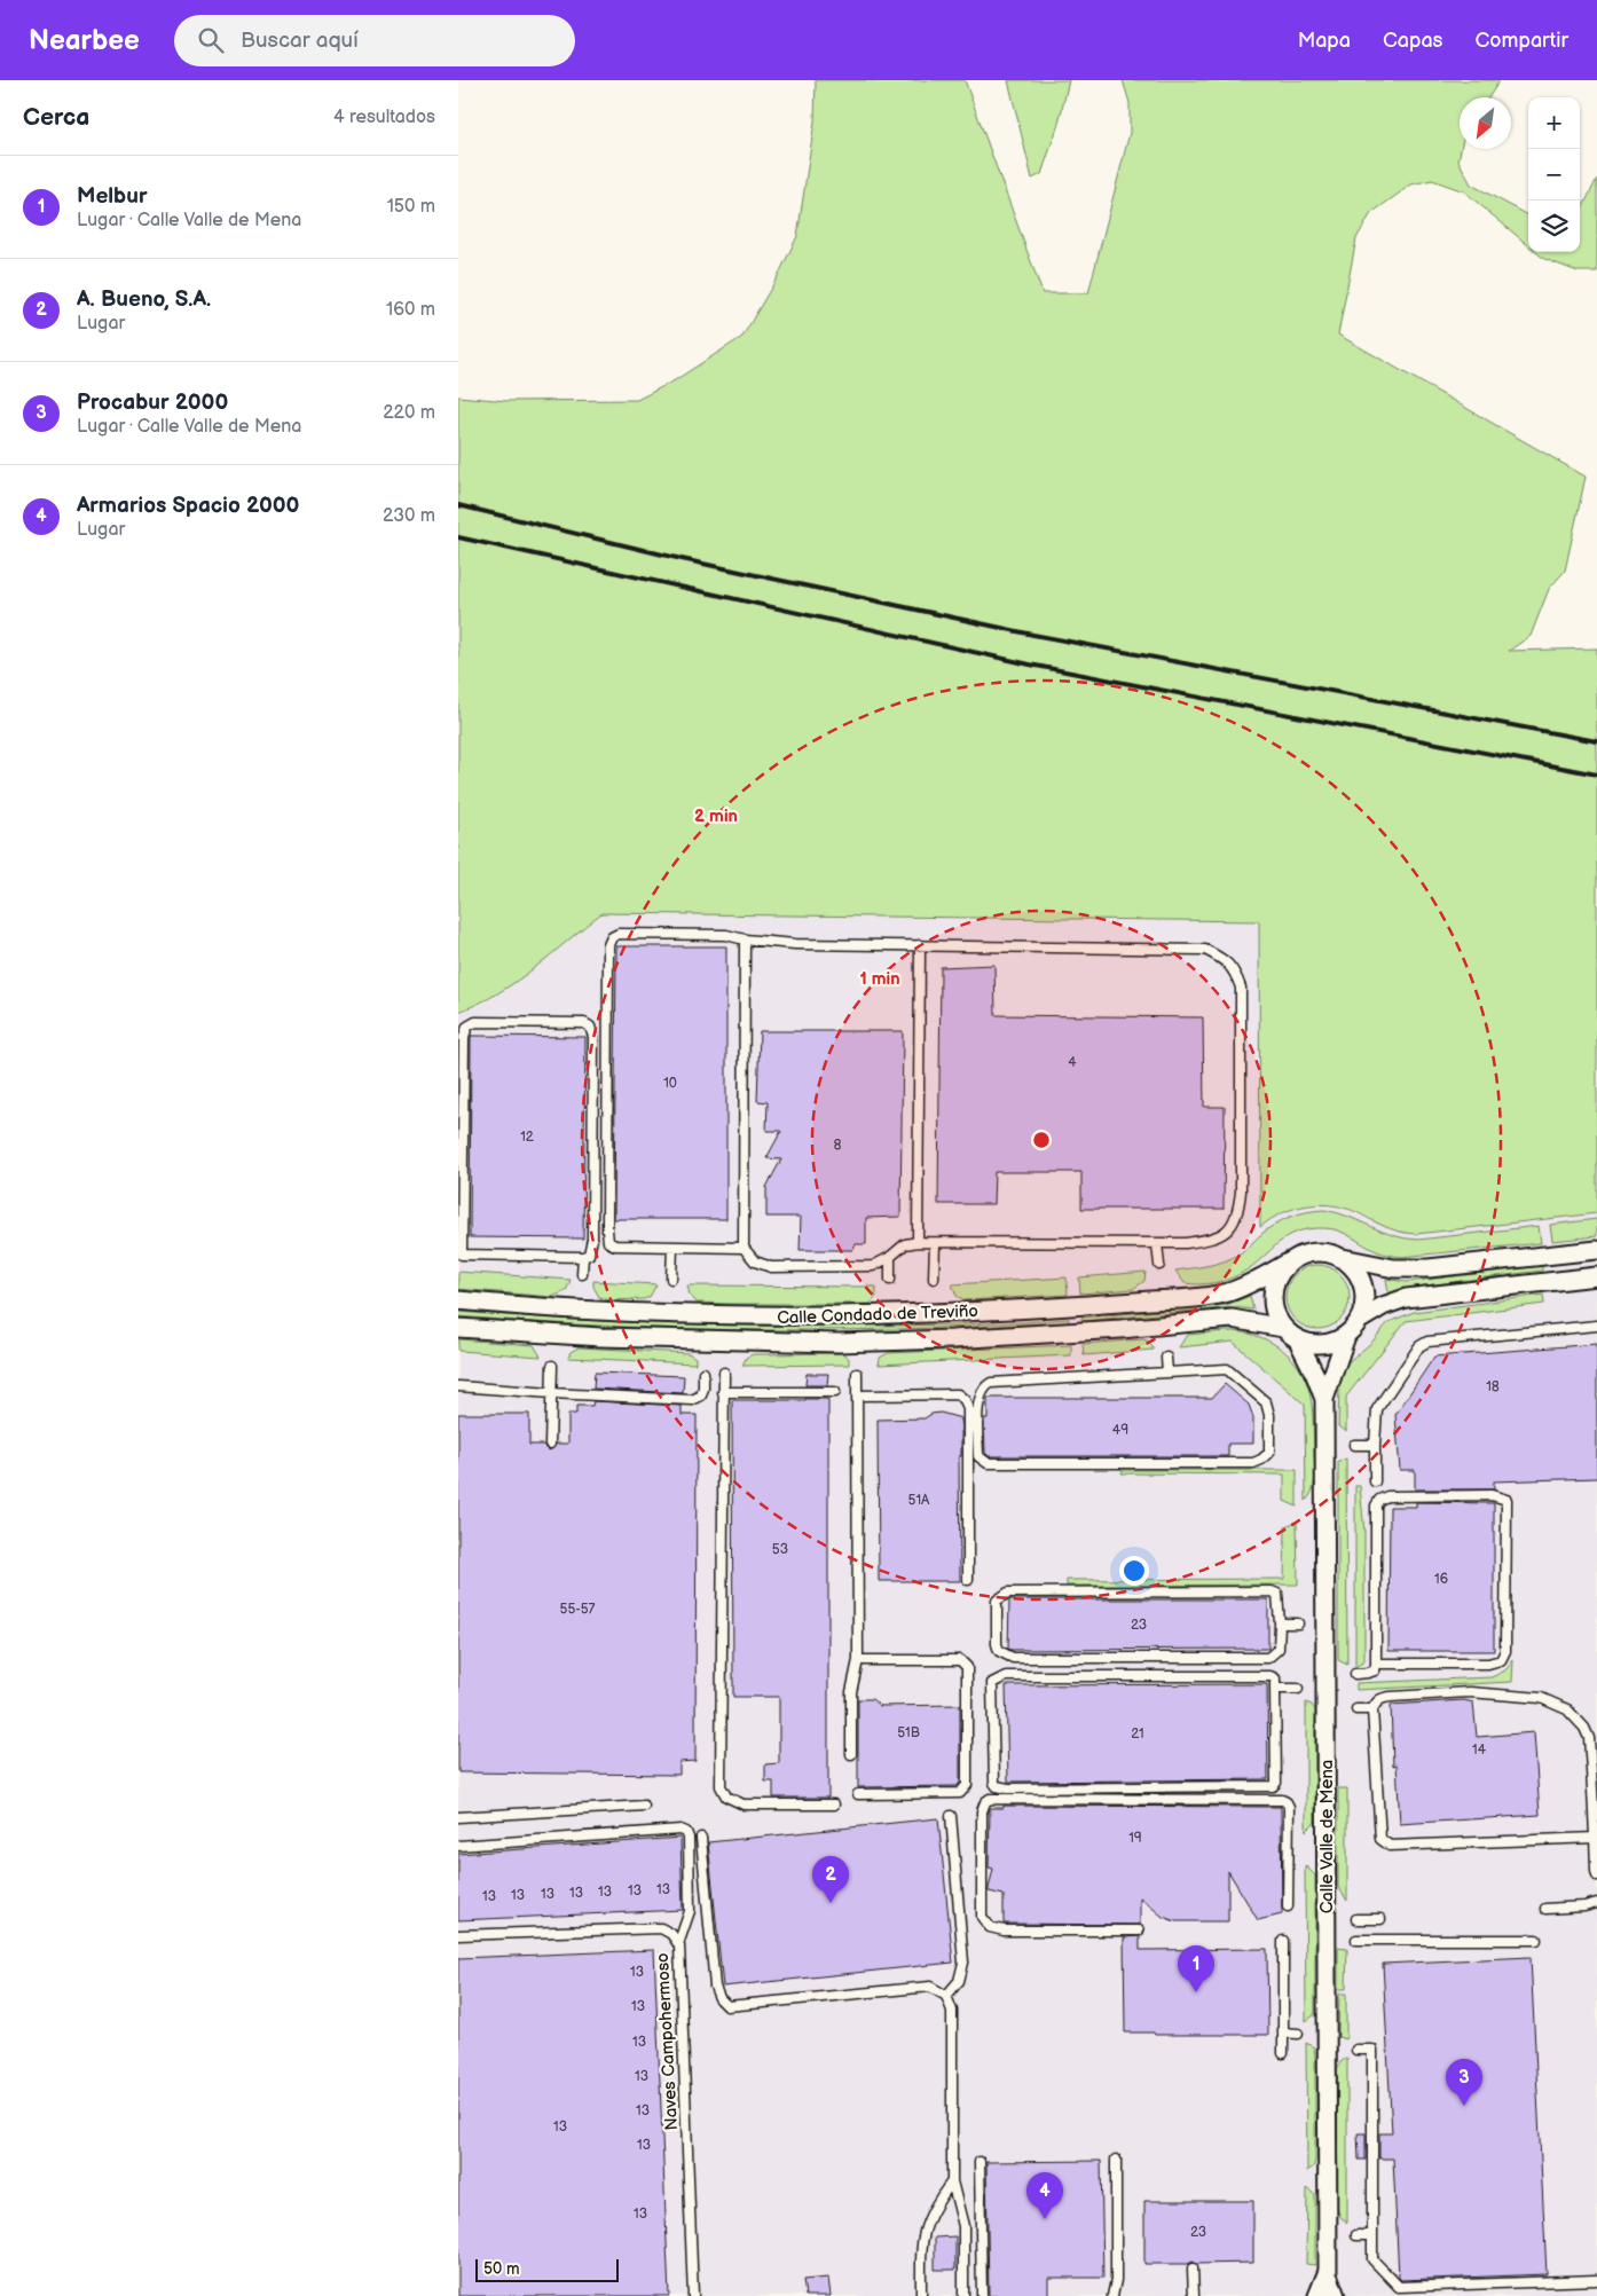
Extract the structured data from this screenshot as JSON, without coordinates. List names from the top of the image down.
{
  "streets": {
    "street": ["Calle Condado de Treviño", "Calle Valle de Mena"],
    "lane": ["Naves Campohermoso"]
  },
  "crossings": [
    ["Calle Condado de Treviño", "Calle Valle de Mena"]
  ],
  "house_numbers": [
    "4",
    "10",
    "12",
    "8",
    "18",
    "49",
    "51A",
    "53",
    "16",
    "55-57",
    "23",
    "51B",
    "21",
    "14",
    "19",
    "13",
    "13",
    "13",
    "13",
    "13",
    "13",
    "13",
    "13",
    "13",
    "13",
    "13",
    "13",
    "13",
    "13",
    "13",
    "23"
  ],
  "scale_bar": "50 m",
  "north": "bottom left",
  "page": {
    "header": "Nearbee",
    "search": "Buscar aquí",
    "nav": ["Mapa", "Capas", "Compartir"],
    "heading": ["Cerca", "4 resultados"],
    "map_buttons": ["+", "−"],
    "list": [
      {
        "mark": "1",
        "name": "Melbur",
        "note": "Lugar · Calle Valle de Mena",
        "value": "150 m"
      },
      {
        "mark": "2",
        "name": "A. Bueno, S.A.",
        "note": "Lugar",
        "value": "160 m"
      },
      {
        "mark": "3",
        "name": "Procabur 2000",
        "note": "Lugar · Calle Valle de Mena",
        "value": "220 m"
      },
      {
        "mark": "4",
        "name": "Armarios Spacio 2000",
        "note": "Lugar",
        "value": "230 m"
      }
    ],
    "pins": [
      "2",
      "1",
      "3",
      "4"
    ],
    "scale": "50 m"
  },
  "rings": ["2 min", "1 min"]
}
